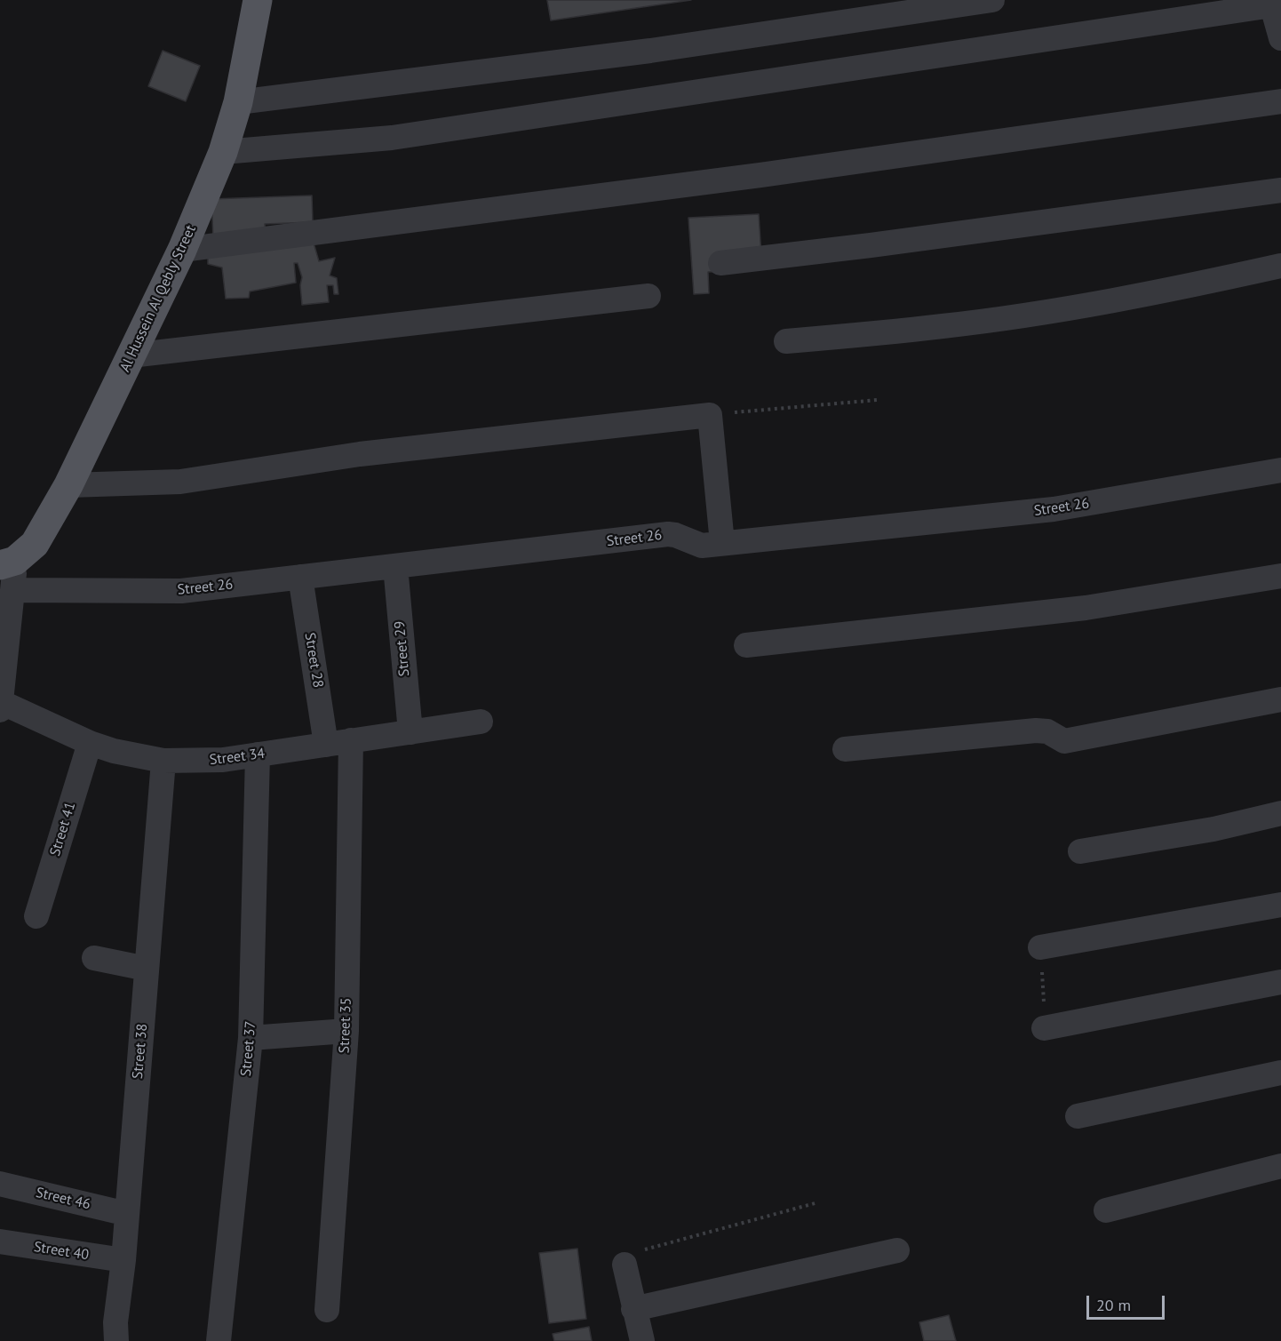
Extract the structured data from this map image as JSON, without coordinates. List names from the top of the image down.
{
  "streets": {
    "main road": ["Al Hussein Al Qebly Street"],
    "street": [
      "Street 26",
      "Street 29",
      "Street 28",
      "Street 34",
      "Street 41",
      "Street 35",
      "Street 37",
      "Street 38",
      "Street 46",
      "Street 40"
    ]
  },
  "crossings": [
    ["Street 26", "Street 29"],
    ["Street 26", "Street 28"],
    ["Street 29", "Street 34"],
    ["Street 28", "Street 34"],
    ["Street 28", "Street 35"],
    ["Street 34", "Street 41"],
    ["Street 34", "Street 35"],
    ["Street 34", "Street 37"],
    ["Street 34", "Street 38"],
    ["Street 38", "Street 46"],
    ["Street 38", "Street 40"]
  ],
  "scale_bar": "20 m"
}
